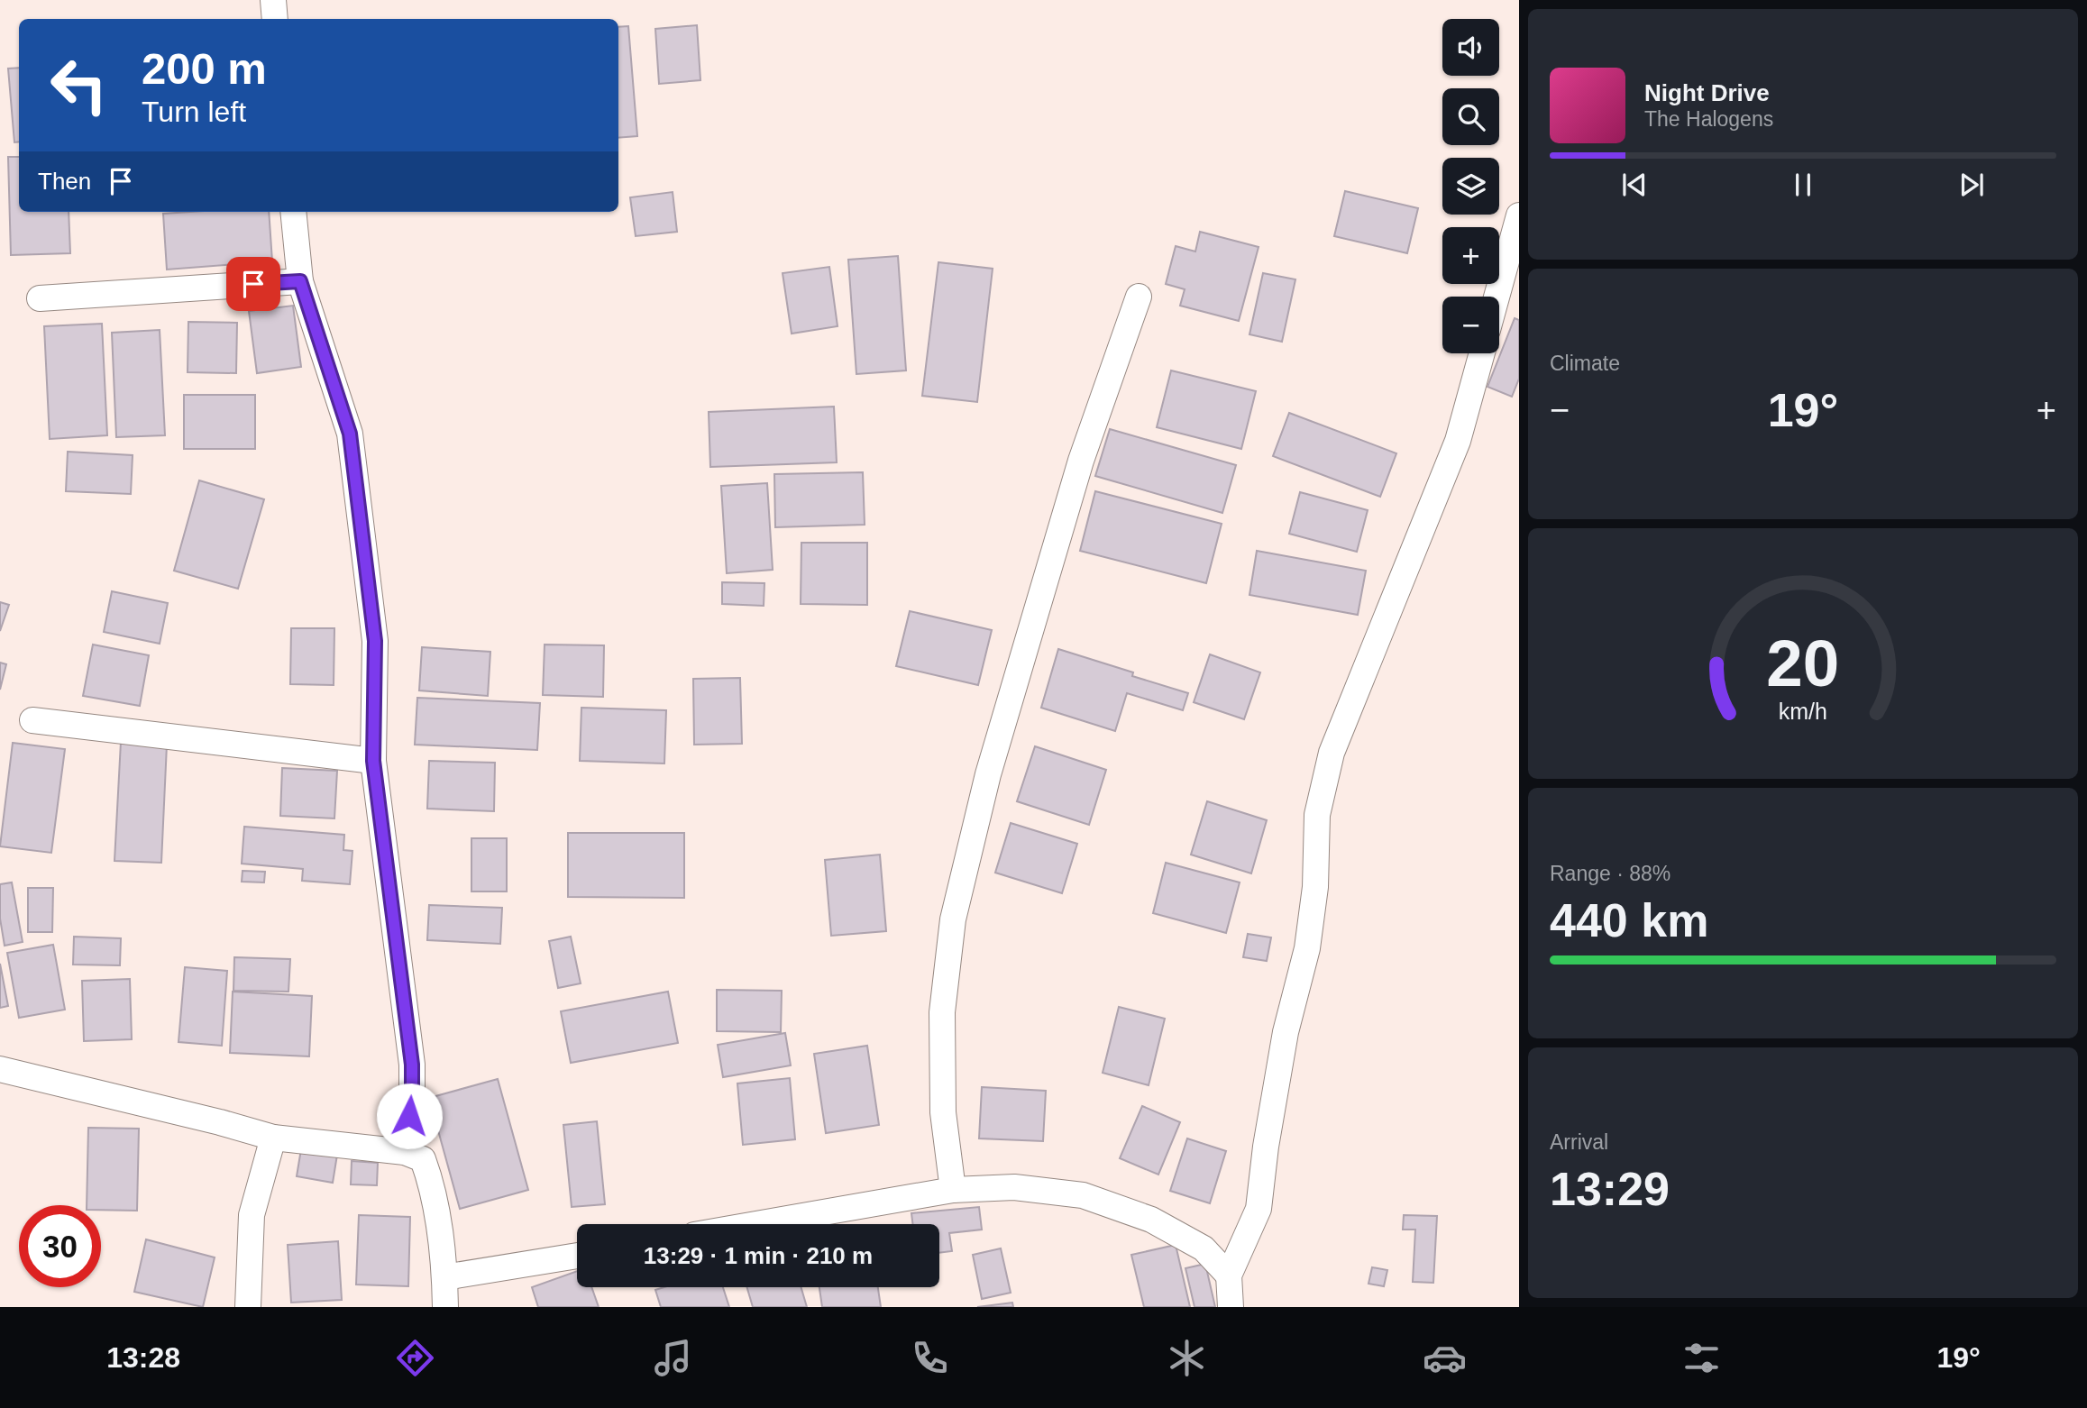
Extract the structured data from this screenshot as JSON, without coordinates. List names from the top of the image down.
{
  "page": {
    "map_buttons": ["+", "−"],
    "turn": ["200 m", "Turn left"],
    "song": ["Night Drive", "The Halogens"],
    "then": "Then",
    "tile": [
      "Climate",
      ["Range · 88%", "440 km"],
      ["Arrival", "13:29"]
    ],
    "heat": ["−", "19°", "+"],
    "limit": "30",
    "trip": "13:29 · 1 min · 210 m",
    "tabs": ["13:28", "19°"],
    "gauge": ["20", "km/h"]
  }
}
